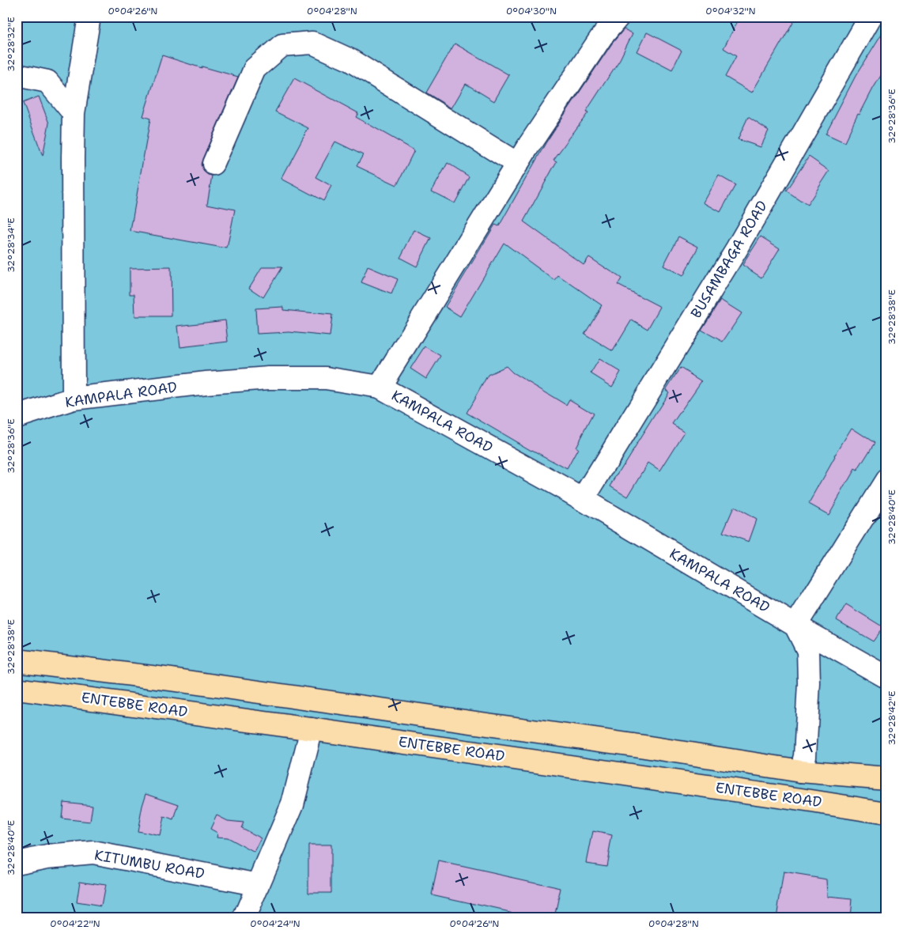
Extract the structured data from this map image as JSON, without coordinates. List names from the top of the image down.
{
  "streets": {
    "highway": ["ENTEBBE ROAD"],
    "street": ["BUSAMBAGA ROAD", "KAMPALA ROAD", "KITUMBU ROAD"]
  },
  "crossings": [
    ["BUSAMBAGA ROAD", "KAMPALA ROAD"]
  ],
  "coordinates": [
    "0°04'26\"N",
    "0°04'28\"N",
    "0°04'30\"N",
    "0°04'32\"N",
    "32°28'32\"E",
    "32°28'36\"E",
    "32°28'34\"E",
    "32°28'38\"E",
    "32°28'40\"E",
    "32°28'42\"E",
    "0°04'22\"N",
    "0°04'24\"N"
  ]
}
